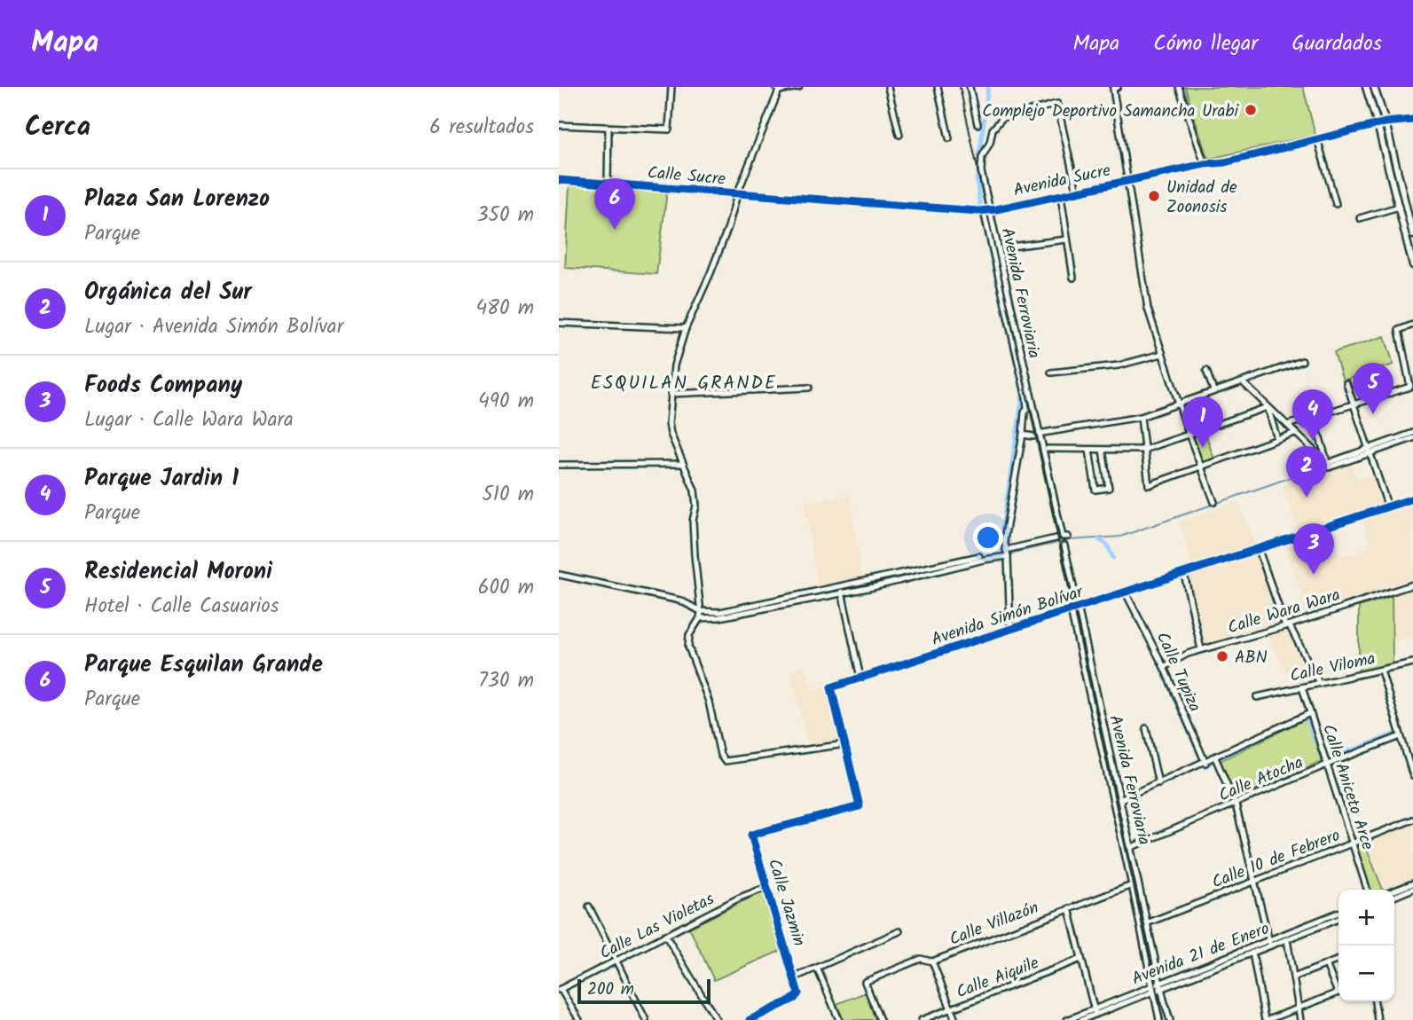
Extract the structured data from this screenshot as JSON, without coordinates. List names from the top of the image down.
{
  "streets": {
    "street": [
      "Calle Sucre",
      "Avenida Sucre",
      "Avenida Ferroviaria",
      "Calle Wara Wara",
      "Avenida Simón Bolívar",
      "Calle Viloma",
      "Calle Tupiza",
      "Calle Atocha",
      "Calle Aniceto Arce",
      "Calle 10 de Febrero",
      "Calle Jazmin",
      "Calle Villazón",
      "Calle Las Violetas",
      "Avenida 21 de Enero",
      "Calle Aiquile"
    ]
  },
  "crossings": [
    ["Calle Sucre", "Avenida Sucre"],
    ["Avenida Sucre", "Avenida Ferroviaria"],
    ["Avenida Ferroviaria", "Avenida Simón Bolívar"],
    ["Avenida Ferroviaria", "Calle Atocha"],
    ["Avenida Ferroviaria", "Calle 10 de Febrero"],
    ["Avenida Ferroviaria", "Calle Villazón"],
    ["Avenida Ferroviaria", "Avenida 21 de Enero"],
    ["Calle Wara Wara", "Calle Tupiza"],
    ["Avenida Simón Bolívar", "Calle Tupiza"],
    ["Avenida Simón Bolívar", "Calle Jazmin"],
    ["Calle Viloma", "Calle Aniceto Arce"],
    ["Calle Atocha", "Calle Aniceto Arce"],
    ["Calle Aniceto Arce", "Calle 10 de Febrero"],
    ["Calle Jazmin", "Calle Las Violetas"]
  ],
  "districts": ["ESQUILAN GRANDE"],
  "places": ["Complejo Deportivo Samancha Urabi", "Unidad de Zoonosis", "ABN"],
  "scale_bar": "200 m",
  "page": {
    "header": "Mapa",
    "nav": ["Mapa", "Cómo llegar", "Guardados"],
    "heading": ["Cerca", "6 resultados"],
    "list": [
      {
        "mark": "1",
        "name": "Plaza San Lorenzo",
        "note": "Parque",
        "value": "350 m"
      },
      {
        "mark": "2",
        "name": "Orgánica del Sur",
        "note": "Lugar · Avenida Simón Bolívar",
        "value": "480 m"
      },
      {
        "mark": "3",
        "name": "Foods Company",
        "note": "Lugar · Calle Wara Wara",
        "value": "490 m"
      },
      {
        "mark": "4",
        "name": "Parque Jardin 1",
        "note": "Parque",
        "value": "510 m"
      },
      {
        "mark": "5",
        "name": "Residencial Moroni",
        "note": "Hotel · Calle Casuarios",
        "value": "600 m"
      },
      {
        "mark": "6",
        "name": "Parque Esquilan Grande",
        "note": "Parque",
        "value": "730 m"
      }
    ],
    "pins": [
      "6",
      "5",
      "4",
      "1",
      "2",
      "3"
    ],
    "map_buttons": ["+", "−"],
    "scale": "200 m"
  }
}
